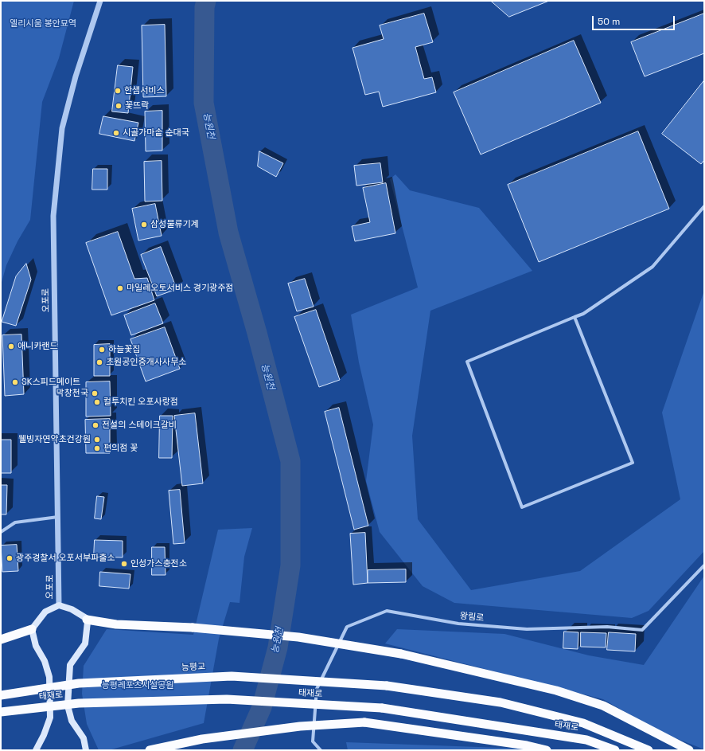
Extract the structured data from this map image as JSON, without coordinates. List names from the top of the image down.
{
  "streets": {
    "highway": ["능평교", "태재로"],
    "main road": ["오포로"],
    "street": ["왕림로"]
  },
  "crossings": [
    ["능평교", "태재로"]
  ],
  "water": ["능원천"],
  "parks": ["엘리시움 봉안묘역", "능평레포츠시설공원"],
  "places": [
    "한샘서비스",
    "꽃뜨락",
    "시골가마솥 순대국",
    "삼성물류기계",
    "마일레오토서비스 경기광주점",
    "애니카랜드",
    "하늘꽃집",
    "초원공인중개사사무소",
    "SK스피드메이트",
    "막창천국",
    "컬투치킨 오포사랑점",
    "전설의 스테이크갈비",
    "웰빙자연약초건강원",
    "편의점 꽃",
    "광주경찰서 오포서부파출소",
    "인성가스충전소"
  ],
  "scale_bar": "50 m"
}
